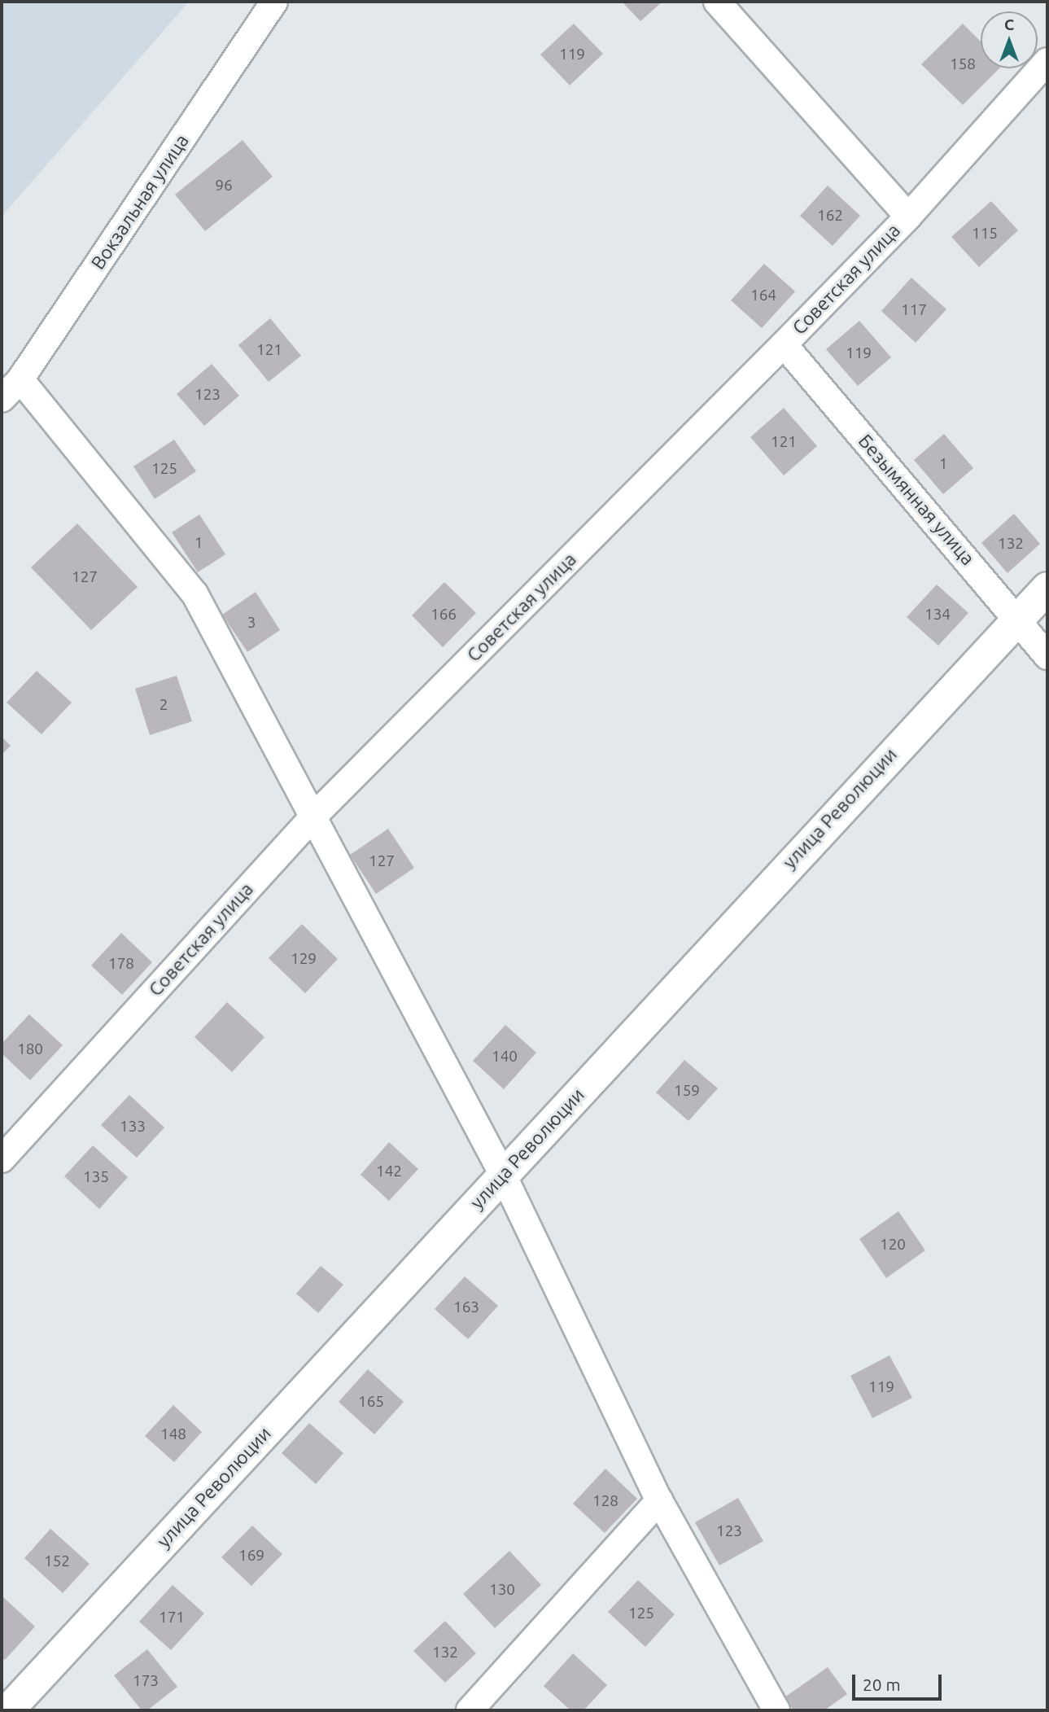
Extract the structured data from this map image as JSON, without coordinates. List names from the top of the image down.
{
  "streets": {
    "street": [
      "Вокзальная улица",
      "Советская улица",
      "Безымянная улица",
      "улица Революции"
    ]
  },
  "crossings": [
    ["Советская улица", "Безымянная улица"],
    ["Безымянная улица", "улица Революции"]
  ],
  "house_numbers": [
    "119",
    "158",
    "96",
    "162",
    "115",
    "164",
    "117",
    "121",
    "119",
    "123",
    "121",
    "1",
    "125",
    "1",
    "132",
    "127",
    "166",
    "134",
    "3",
    "2",
    "127",
    "129",
    "178",
    "180",
    "140",
    "159",
    "133",
    "142",
    "135",
    "120",
    "163",
    "119",
    "165",
    "148",
    "128",
    "123",
    "169",
    "152",
    "130",
    "125",
    "171",
    "132",
    "173"
  ],
  "scale_bar": "20 m",
  "north": "top"
}
